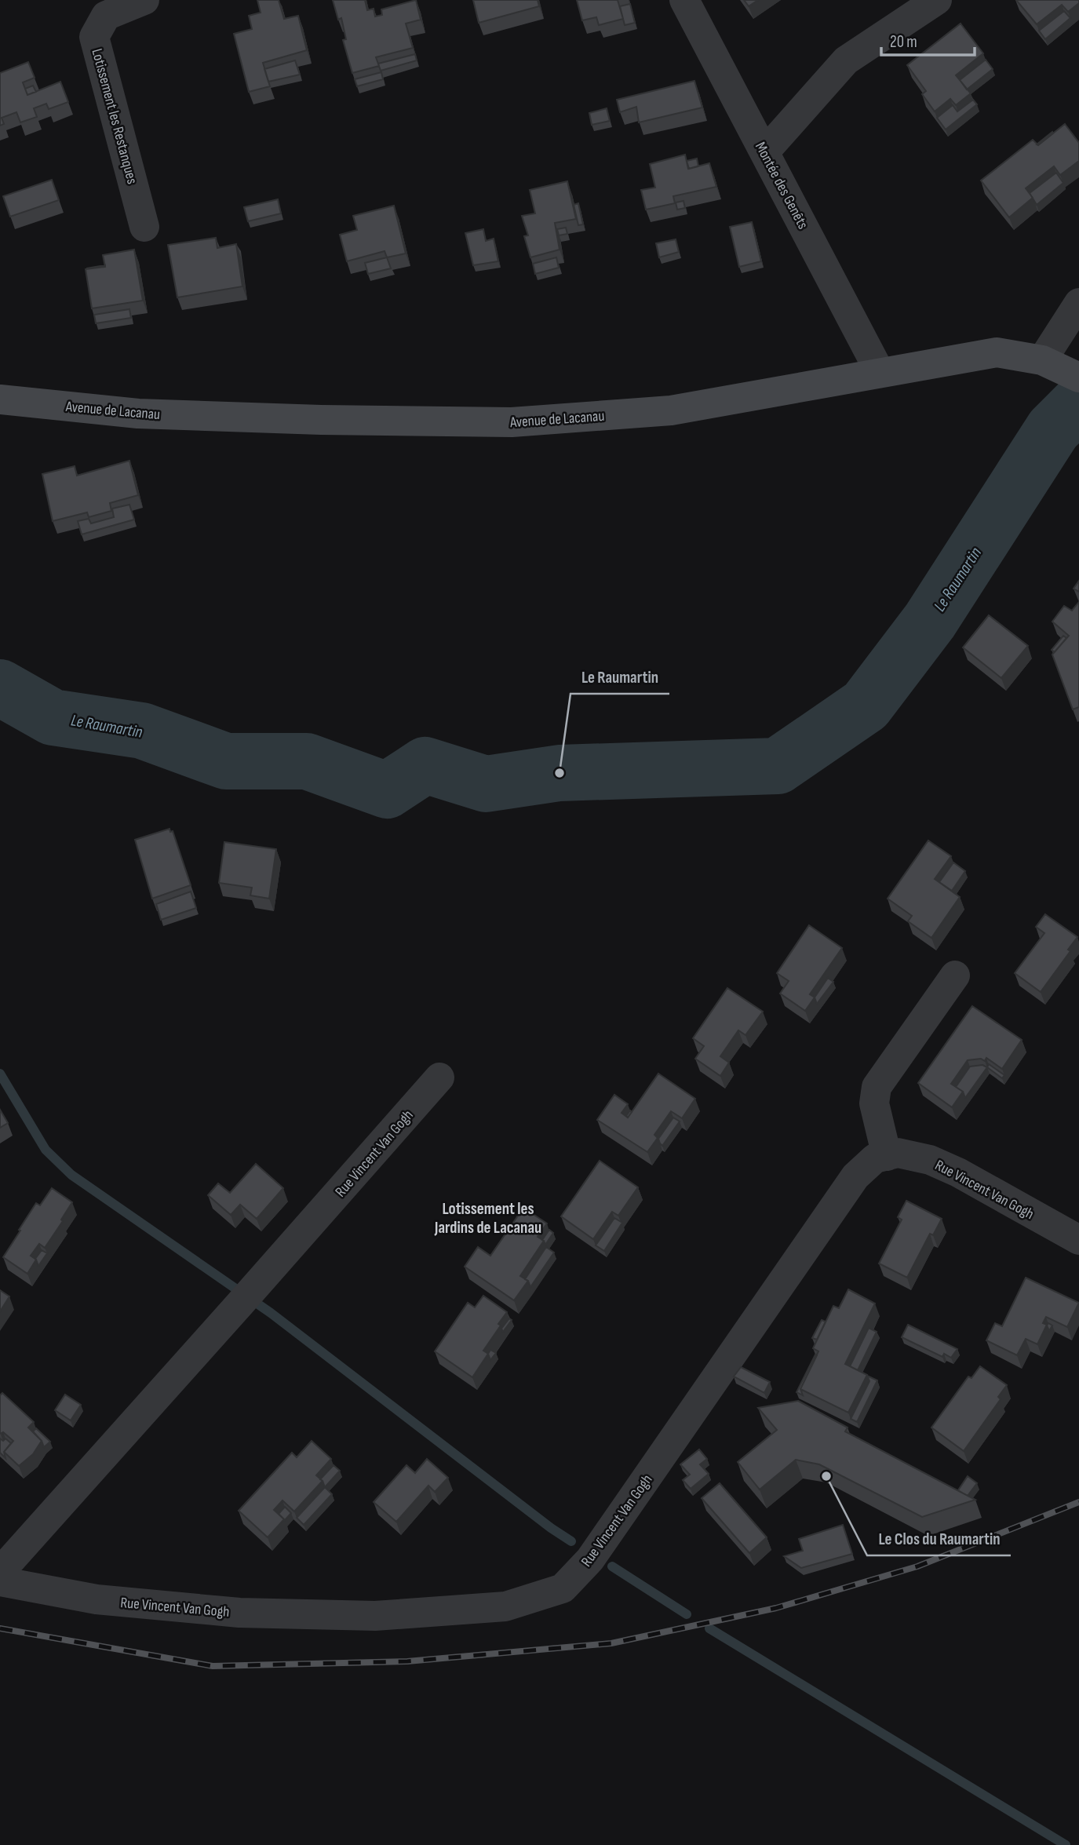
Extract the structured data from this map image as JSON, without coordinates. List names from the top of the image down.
{
  "streets": {
    "street": [
      "Lotissement les Restanques",
      "Montée des Genêts",
      "Avenue de Lacanau",
      "Rue Vincent Van Gogh"
    ]
  },
  "crossings": [
    ["Montée des Genêts", "Avenue de Lacanau"]
  ],
  "districts": ["Lotissement les Jardins de Lacanau"],
  "water": ["Le Raumartin"],
  "places": ["Le Raumartin", "Le Clos du Raumartin"],
  "scale_bar": "20 m"
}
